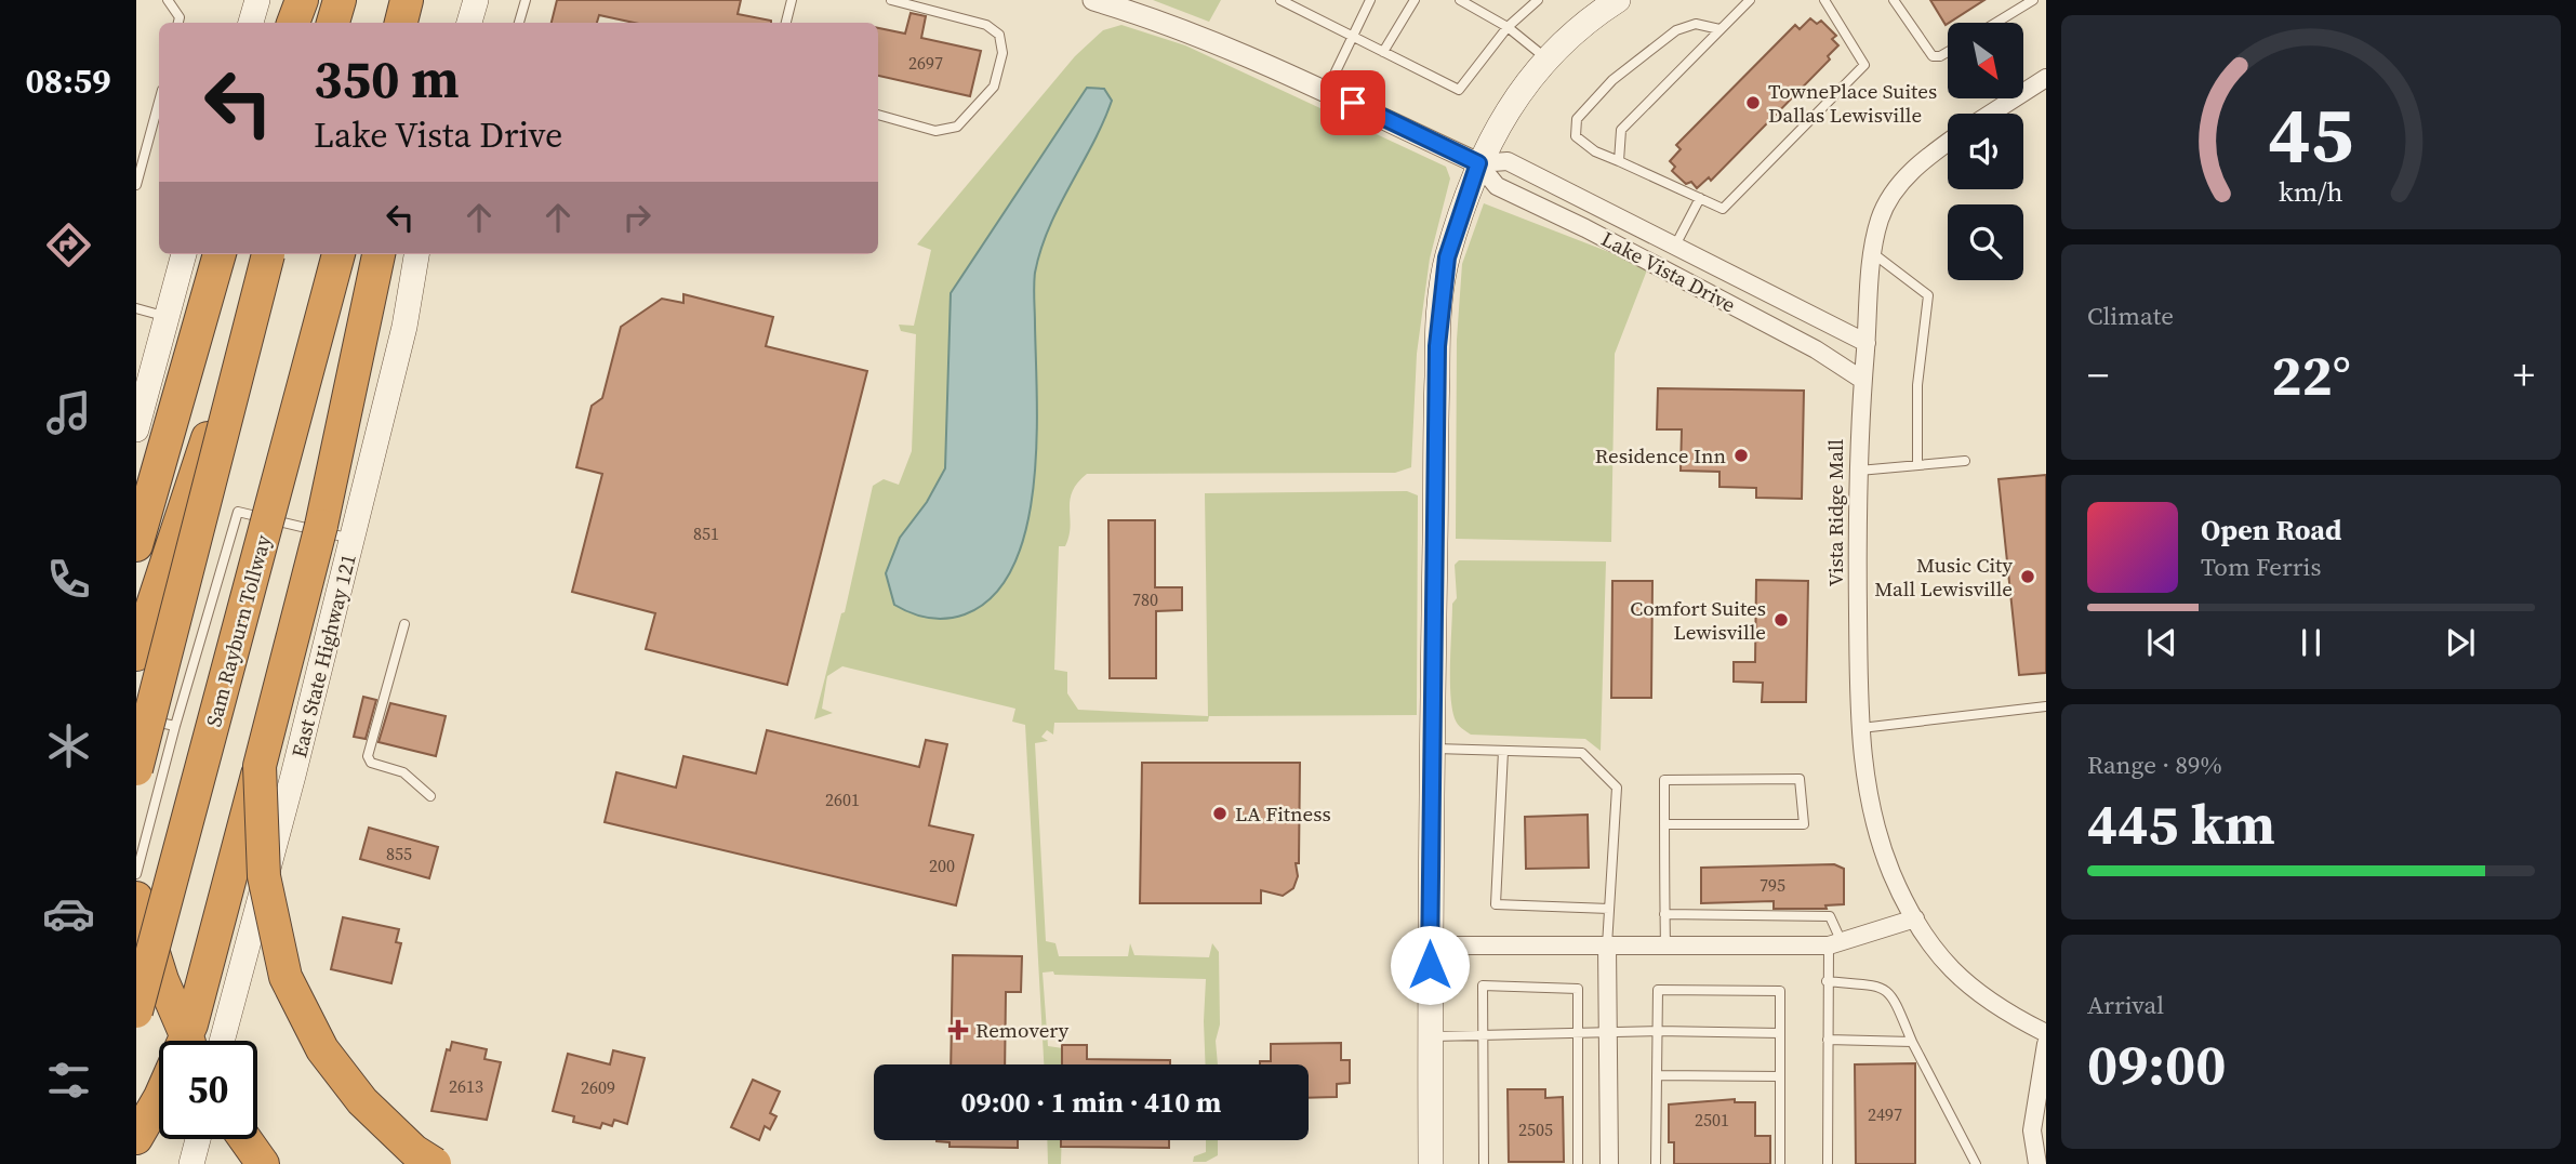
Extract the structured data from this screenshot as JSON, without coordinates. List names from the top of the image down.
{
  "streets": {
    "highway": ["Sam Rayburn Tollway"],
    "main road": ["East State Highway 121"],
    "street": ["Lake Vista Drive", "Vista Ridge Mall"]
  },
  "crossings": [
    ["Lake Vista Drive", "Vista Ridge Mall"]
  ],
  "places": {
    "other": [
      "TownePlace Suites Dallas Lewisville",
      "Residence Inn",
      "Music City Mall Lewisville",
      "Comfort Suites Lewisville",
      "LA Fitness"
    ],
    "health": ["Removery"]
  },
  "house_numbers": [
    "2697",
    "851",
    "780",
    "2601",
    "855",
    "200",
    "795",
    "2613",
    "2609",
    "2497",
    "2501",
    "2505"
  ],
  "north": "bottom right",
  "page": {
    "tabs": "08:59",
    "turn": ["350 m", "Lake Vista Drive"],
    "tile": [
      "Climate",
      ["Range · 89%", "445 km"],
      ["Arrival", "09:00"]
    ],
    "heat": ["−", "22°", "+"],
    "song": ["Open Road", "Tom Ferris"],
    "limit": "50",
    "trip": "09:00 · 1 min · 410 m",
    "gauge": ["45", "km/h"]
  }
}
